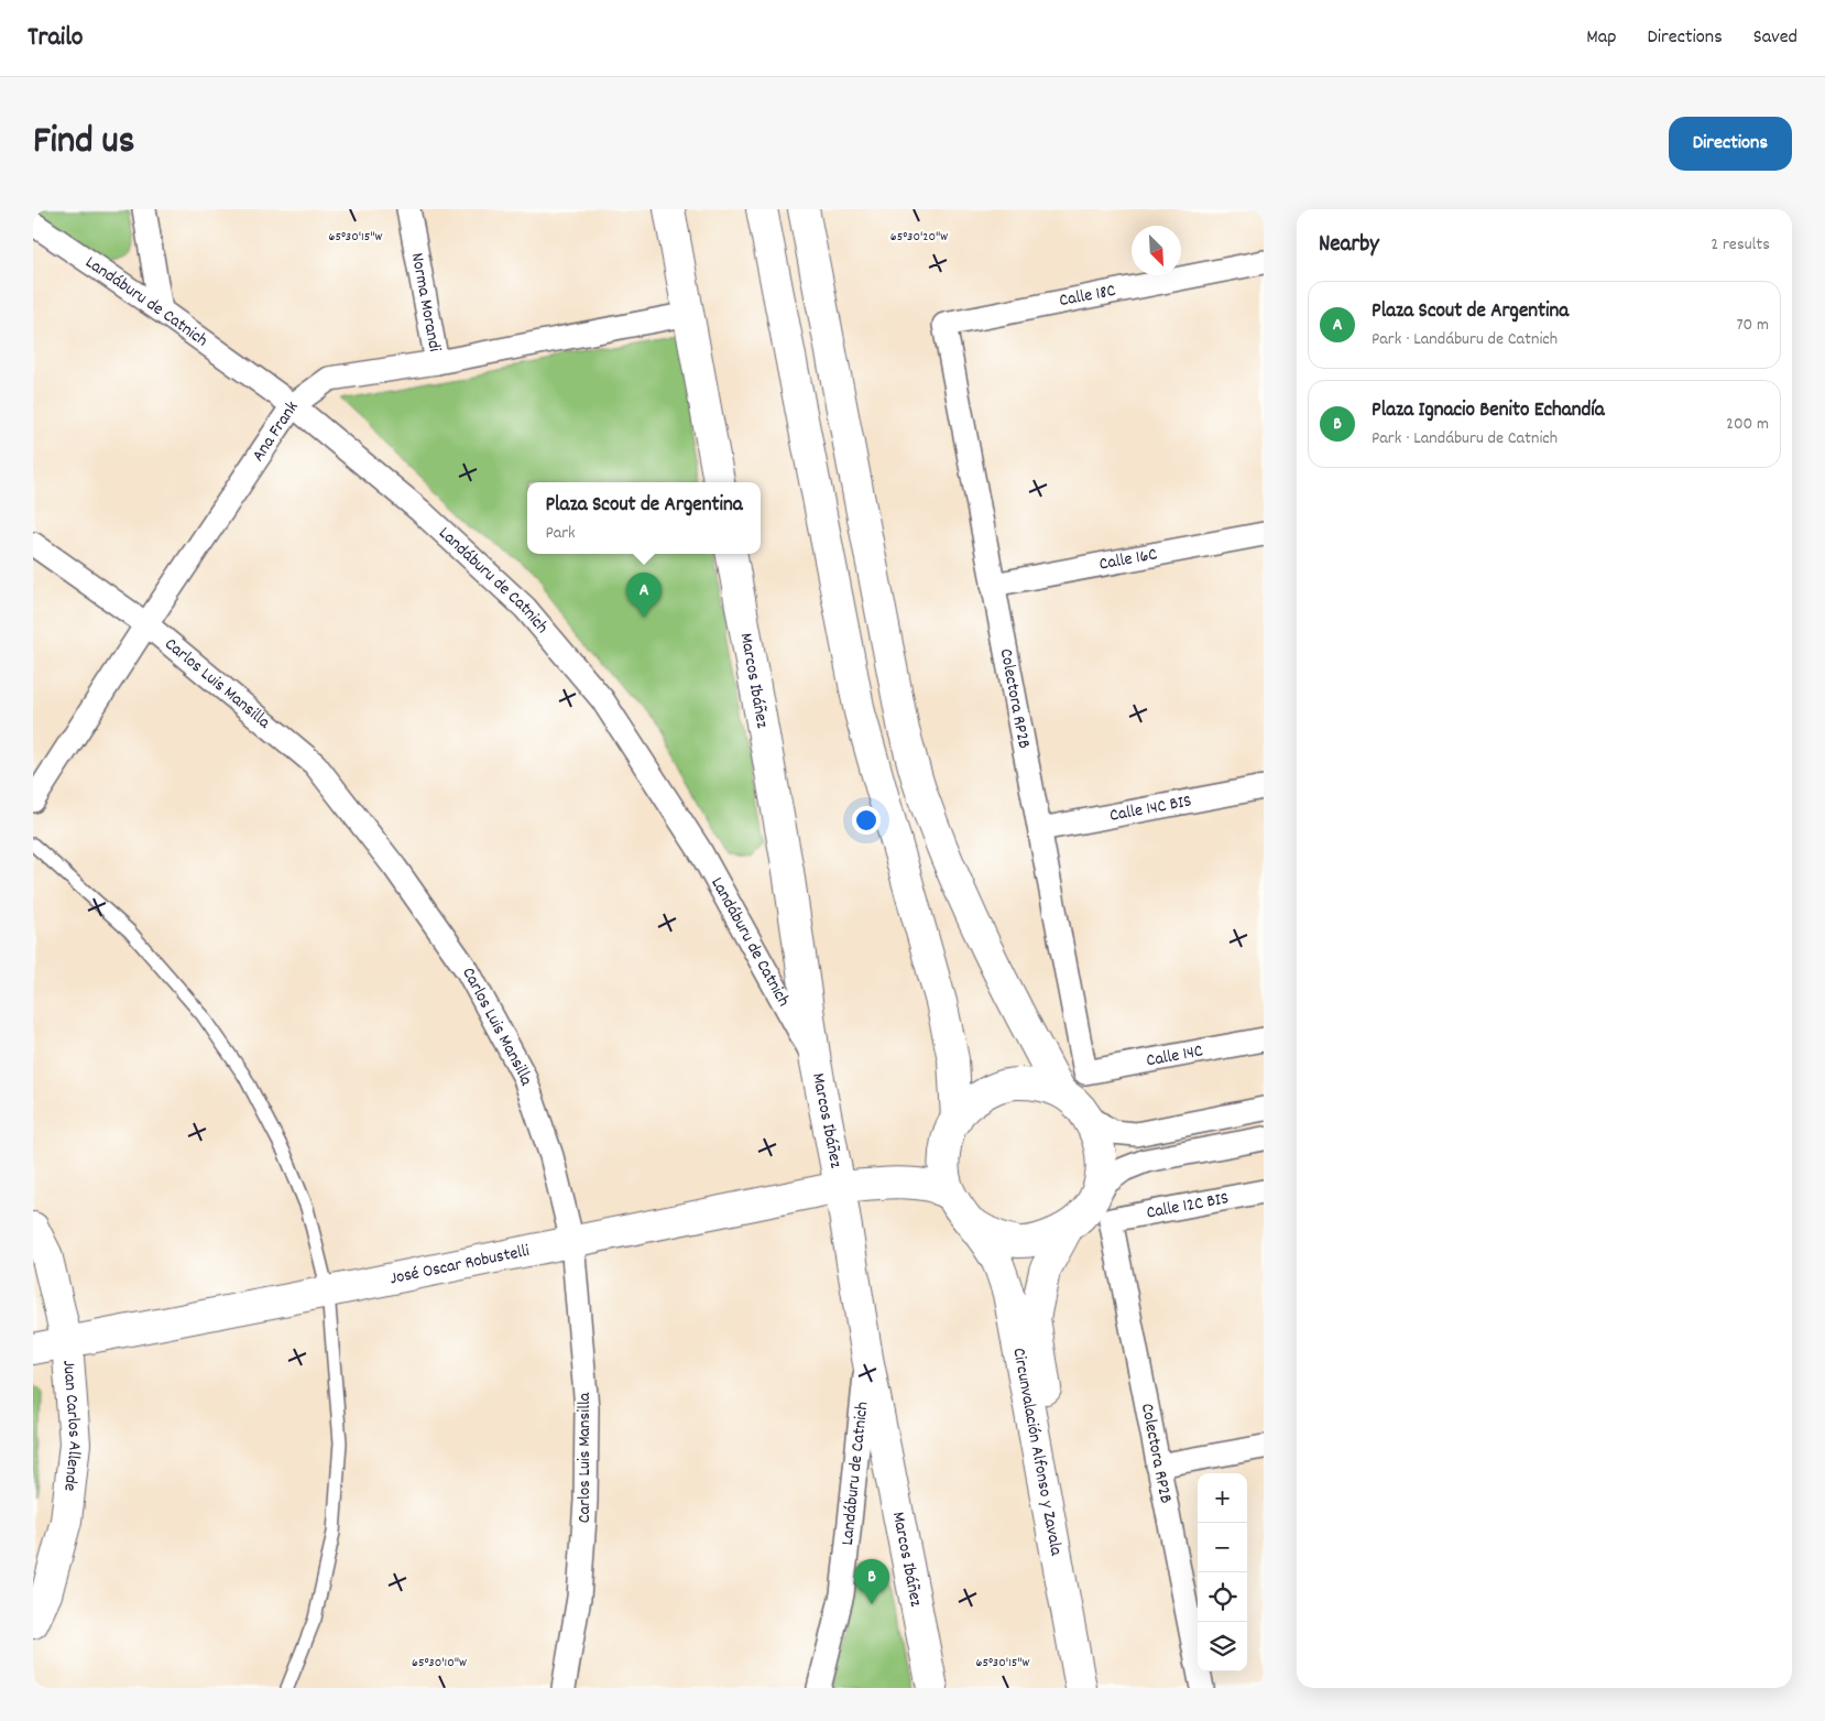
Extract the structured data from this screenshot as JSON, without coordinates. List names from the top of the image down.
{
  "streets": {
    "main road": [
      "Marcos Ibáñez",
      "José Oscar Robustelli",
      "Juan Carlos Allende",
      "Circunvalación Alfonso y Zavala"
    ],
    "street": [
      "Calle 18C",
      "Landáburu de Catnich",
      "Norma Morandi",
      "Ana Frank",
      "Calle 16C",
      "Carlos Luis Mansilla",
      "Colectora RP2B",
      "Calle 14C BIS",
      "Calle 14C",
      "Calle 12C BIS"
    ]
  },
  "crossings": [
    ["Calle 18C", "Colectora RP2B"],
    ["Landáburu de Catnich", "Ana Frank"],
    ["Landáburu de Catnich", "Marcos Ibáñez"],
    ["Norma Morandi", "Ana Frank"],
    ["Ana Frank", "Carlos Luis Mansilla"],
    ["Calle 16C", "Colectora RP2B"],
    ["Marcos Ibáñez", "José Oscar Robustelli"],
    ["Carlos Luis Mansilla", "José Oscar Robustelli"],
    ["Colectora RP2B", "Calle 14C BIS"],
    ["Colectora RP2B", "Calle 14C"],
    ["Colectora RP2B", "Calle 12C BIS"],
    ["Colectora RP2B", "Circunvalación Alfonso y Zavala"],
    ["Calle 12C BIS", "Circunvalación Alfonso y Zavala"],
    ["José Oscar Robustelli", "Juan Carlos Allende"]
  ],
  "north": "bottom right",
  "page": {
    "header": "Trailo",
    "nav": ["Map", "Directions", "Saved"],
    "title": "Find us",
    "buttons": "Directions",
    "heading": ["Nearby", "2 results"],
    "list": [
      {
        "mark": "A",
        "name": "Plaza Scout de Argentina",
        "note": "Park · Landáburu de Catnich",
        "value": "70 m"
      },
      {
        "mark": "B",
        "name": "Plaza Ignacio Benito Echandía",
        "note": "Park · Landáburu de Catnich",
        "value": "200 m"
      }
    ],
    "popup": ["Plaza Scout de Argentina", "Park"],
    "pins": ["A", "B"],
    "map_buttons": ["+", "−"]
  },
  "coordinates": ["65°30'15\"W", "65°30'20\"W", "65°30'10\"W"]
}
